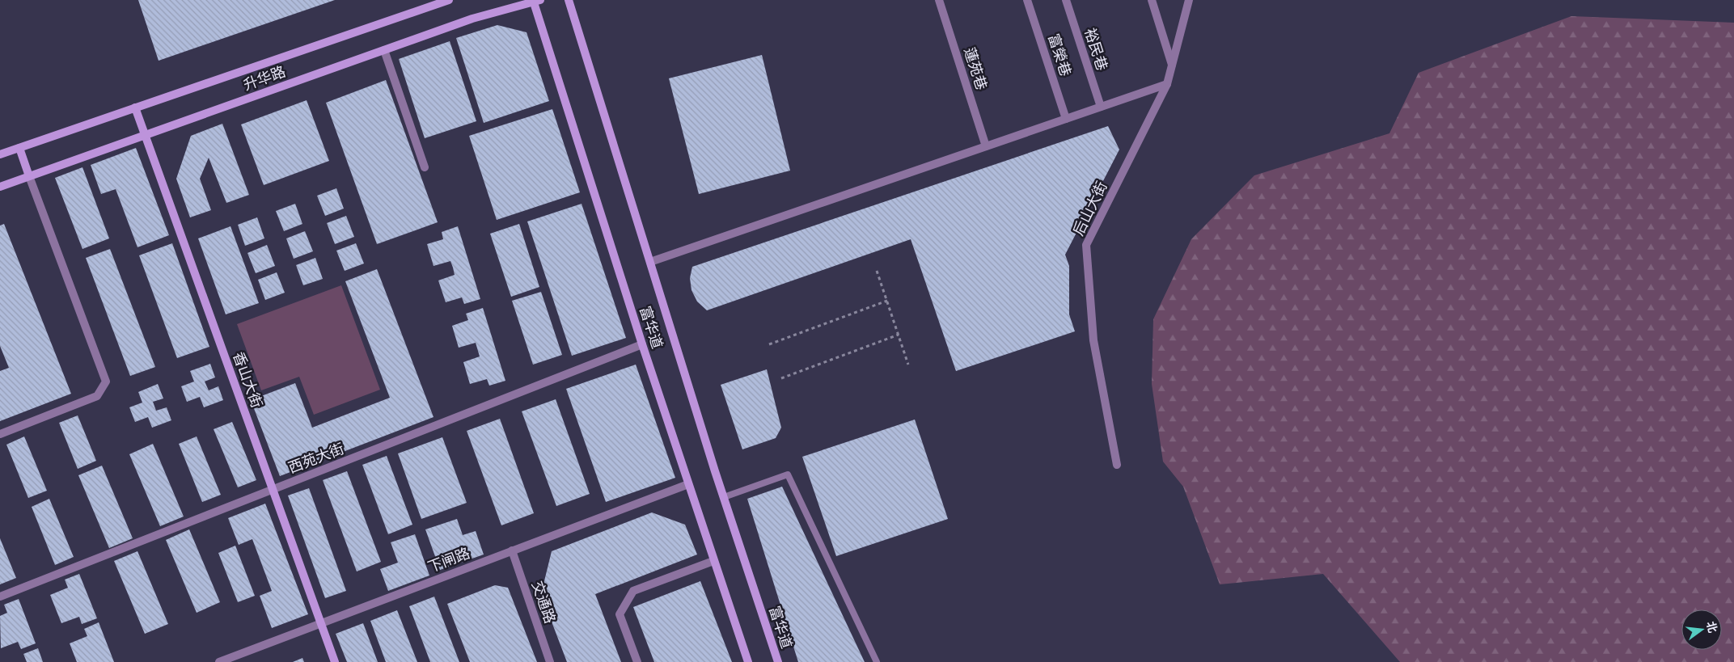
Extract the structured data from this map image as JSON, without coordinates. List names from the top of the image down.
{
  "streets": {
    "main road": ["升华路", "富华道", "香山大街"],
    "street": [
      "裕民巷",
      "富榮巷",
      "蓮苑巷",
      "后山大街",
      "西苑大街",
      "下闸路",
      "交通路"
    ]
  },
  "crossings": [
    ["升华路", "富华道"],
    ["升华路", "香山大街"],
    ["富华道", "西苑大街"],
    ["富华道", "下闸路"],
    ["香山大街", "西苑大街"],
    ["香山大街", "下闸路"],
    ["下闸路", "交通路"]
  ],
  "north": "right"
}
